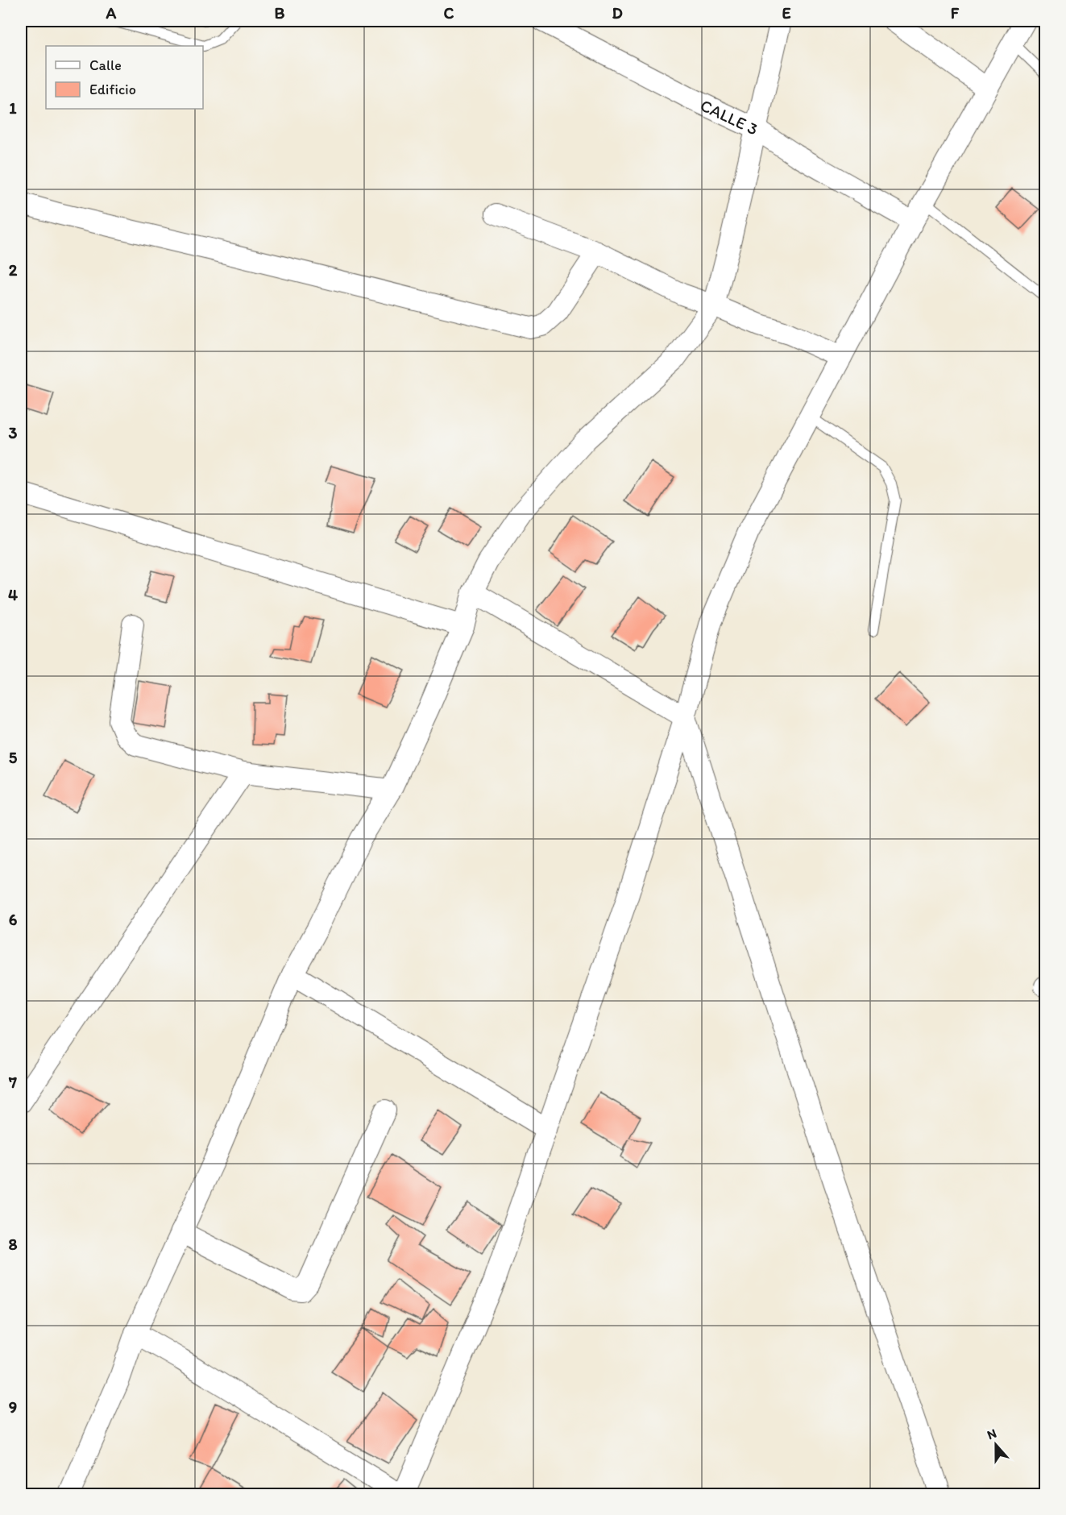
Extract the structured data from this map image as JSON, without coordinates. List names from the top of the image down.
{
  "streets": {
    "street": ["CALLE 3"]
  },
  "legend": ["Calle", "Edificio"],
  "north": "top",
  "grid": {
    "columns": [
      "A",
      "B",
      "C",
      "D",
      "E",
      "F"
    ],
    "rows": [
      "1",
      "2",
      "3",
      "4",
      "5",
      "6",
      "7",
      "8",
      "9"
    ]
  }
}
